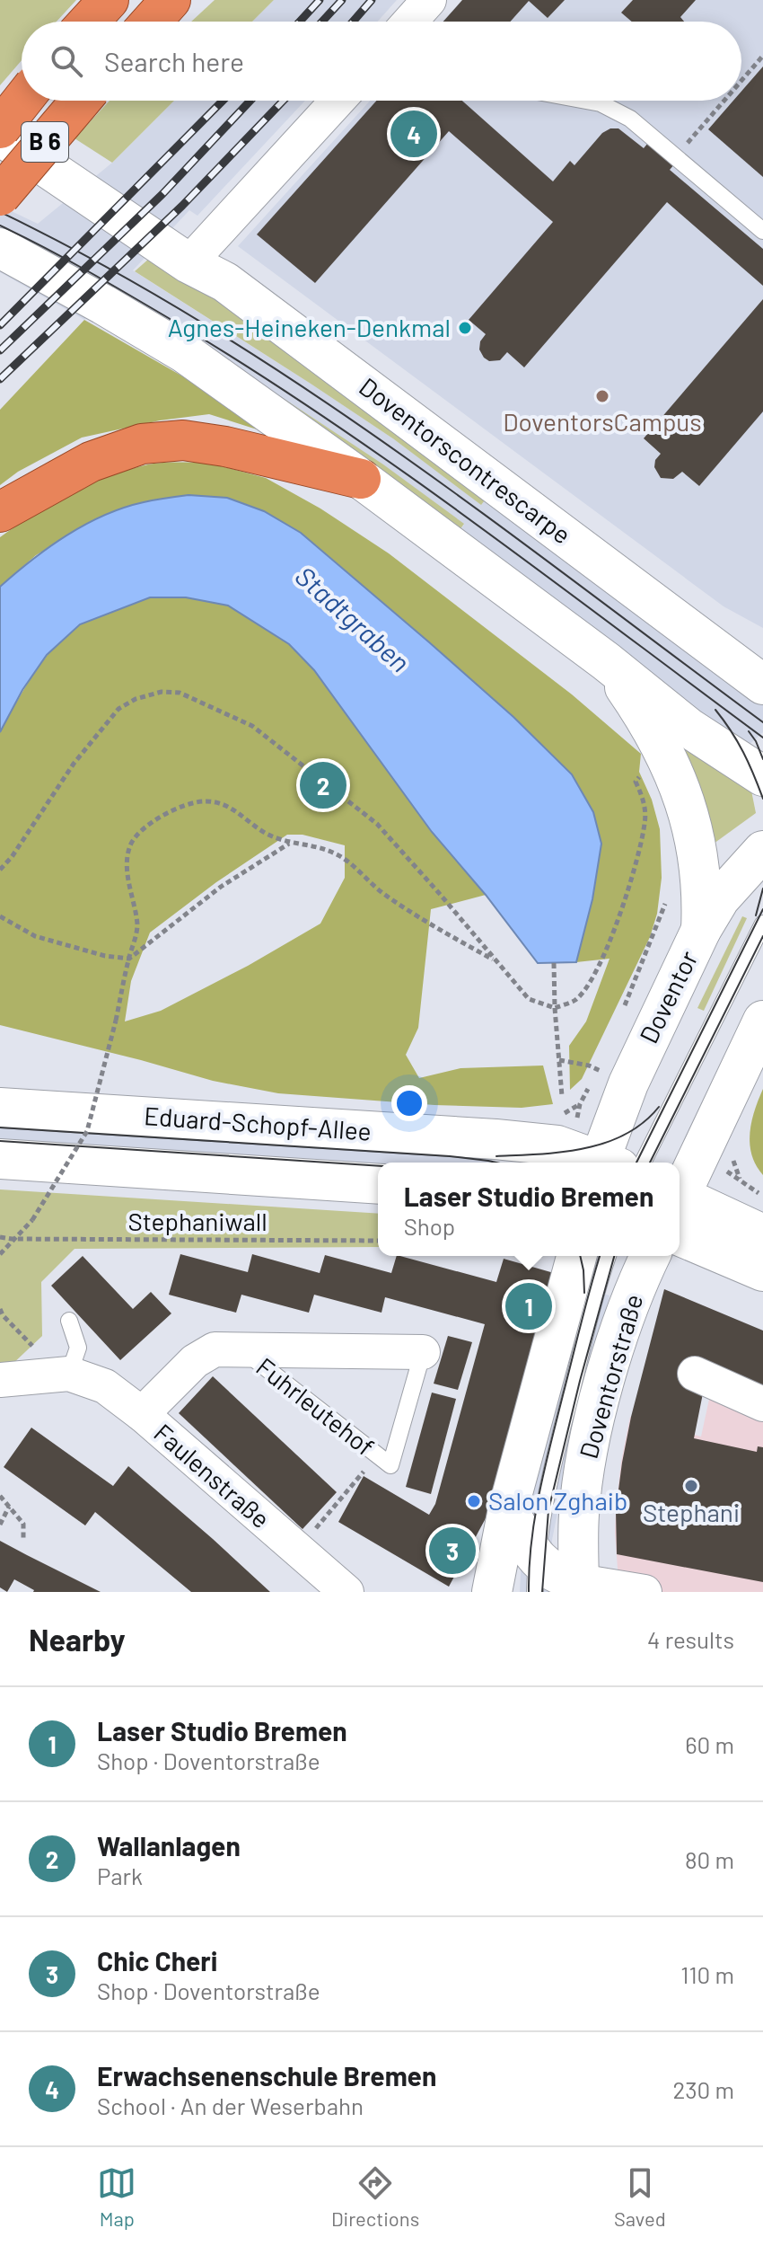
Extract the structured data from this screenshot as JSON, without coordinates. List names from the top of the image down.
{
  "streets": {
    "highway": ["B 6"],
    "main road": [
      "Doventorscontrescarpe",
      "Doventor",
      "Eduard-Schopf-Allee",
      "Doventorstraße"
    ],
    "street": ["Fuhrleutehof", "Faulenstraße"],
    "path": ["Stephaniwall"]
  },
  "crossings": [
    ["Fuhrleutehof", "Faulenstraße"]
  ],
  "water": ["Stadtgraben"],
  "places": [
    "Agnes-Heineken-Denkmal",
    "DoventorsCampus",
    "Stephani",
    "Salon Zghaib"
  ],
  "page": {
    "search": "Search here",
    "pins": [
      "4",
      "2",
      "1",
      "3"
    ],
    "popup": ["Laser Studio Bremen", "Shop"],
    "heading": ["Nearby", "4 results"],
    "list": [
      {
        "mark": "1",
        "name": "Laser Studio Bremen",
        "note": "Shop · Doventorstraße",
        "value": "60 m"
      },
      {
        "mark": "2",
        "name": "Wallanlagen",
        "note": "Park",
        "value": "80 m"
      },
      {
        "mark": "3",
        "name": "Chic Cheri",
        "note": "Shop · Doventorstraße",
        "value": "110 m"
      },
      {
        "mark": "4",
        "name": "Erwachsenenschule Bremen",
        "note": "School · An der Weserbahn",
        "value": "230 m"
      }
    ],
    "nav": ["Map", "Directions", "Saved"]
  }
}
